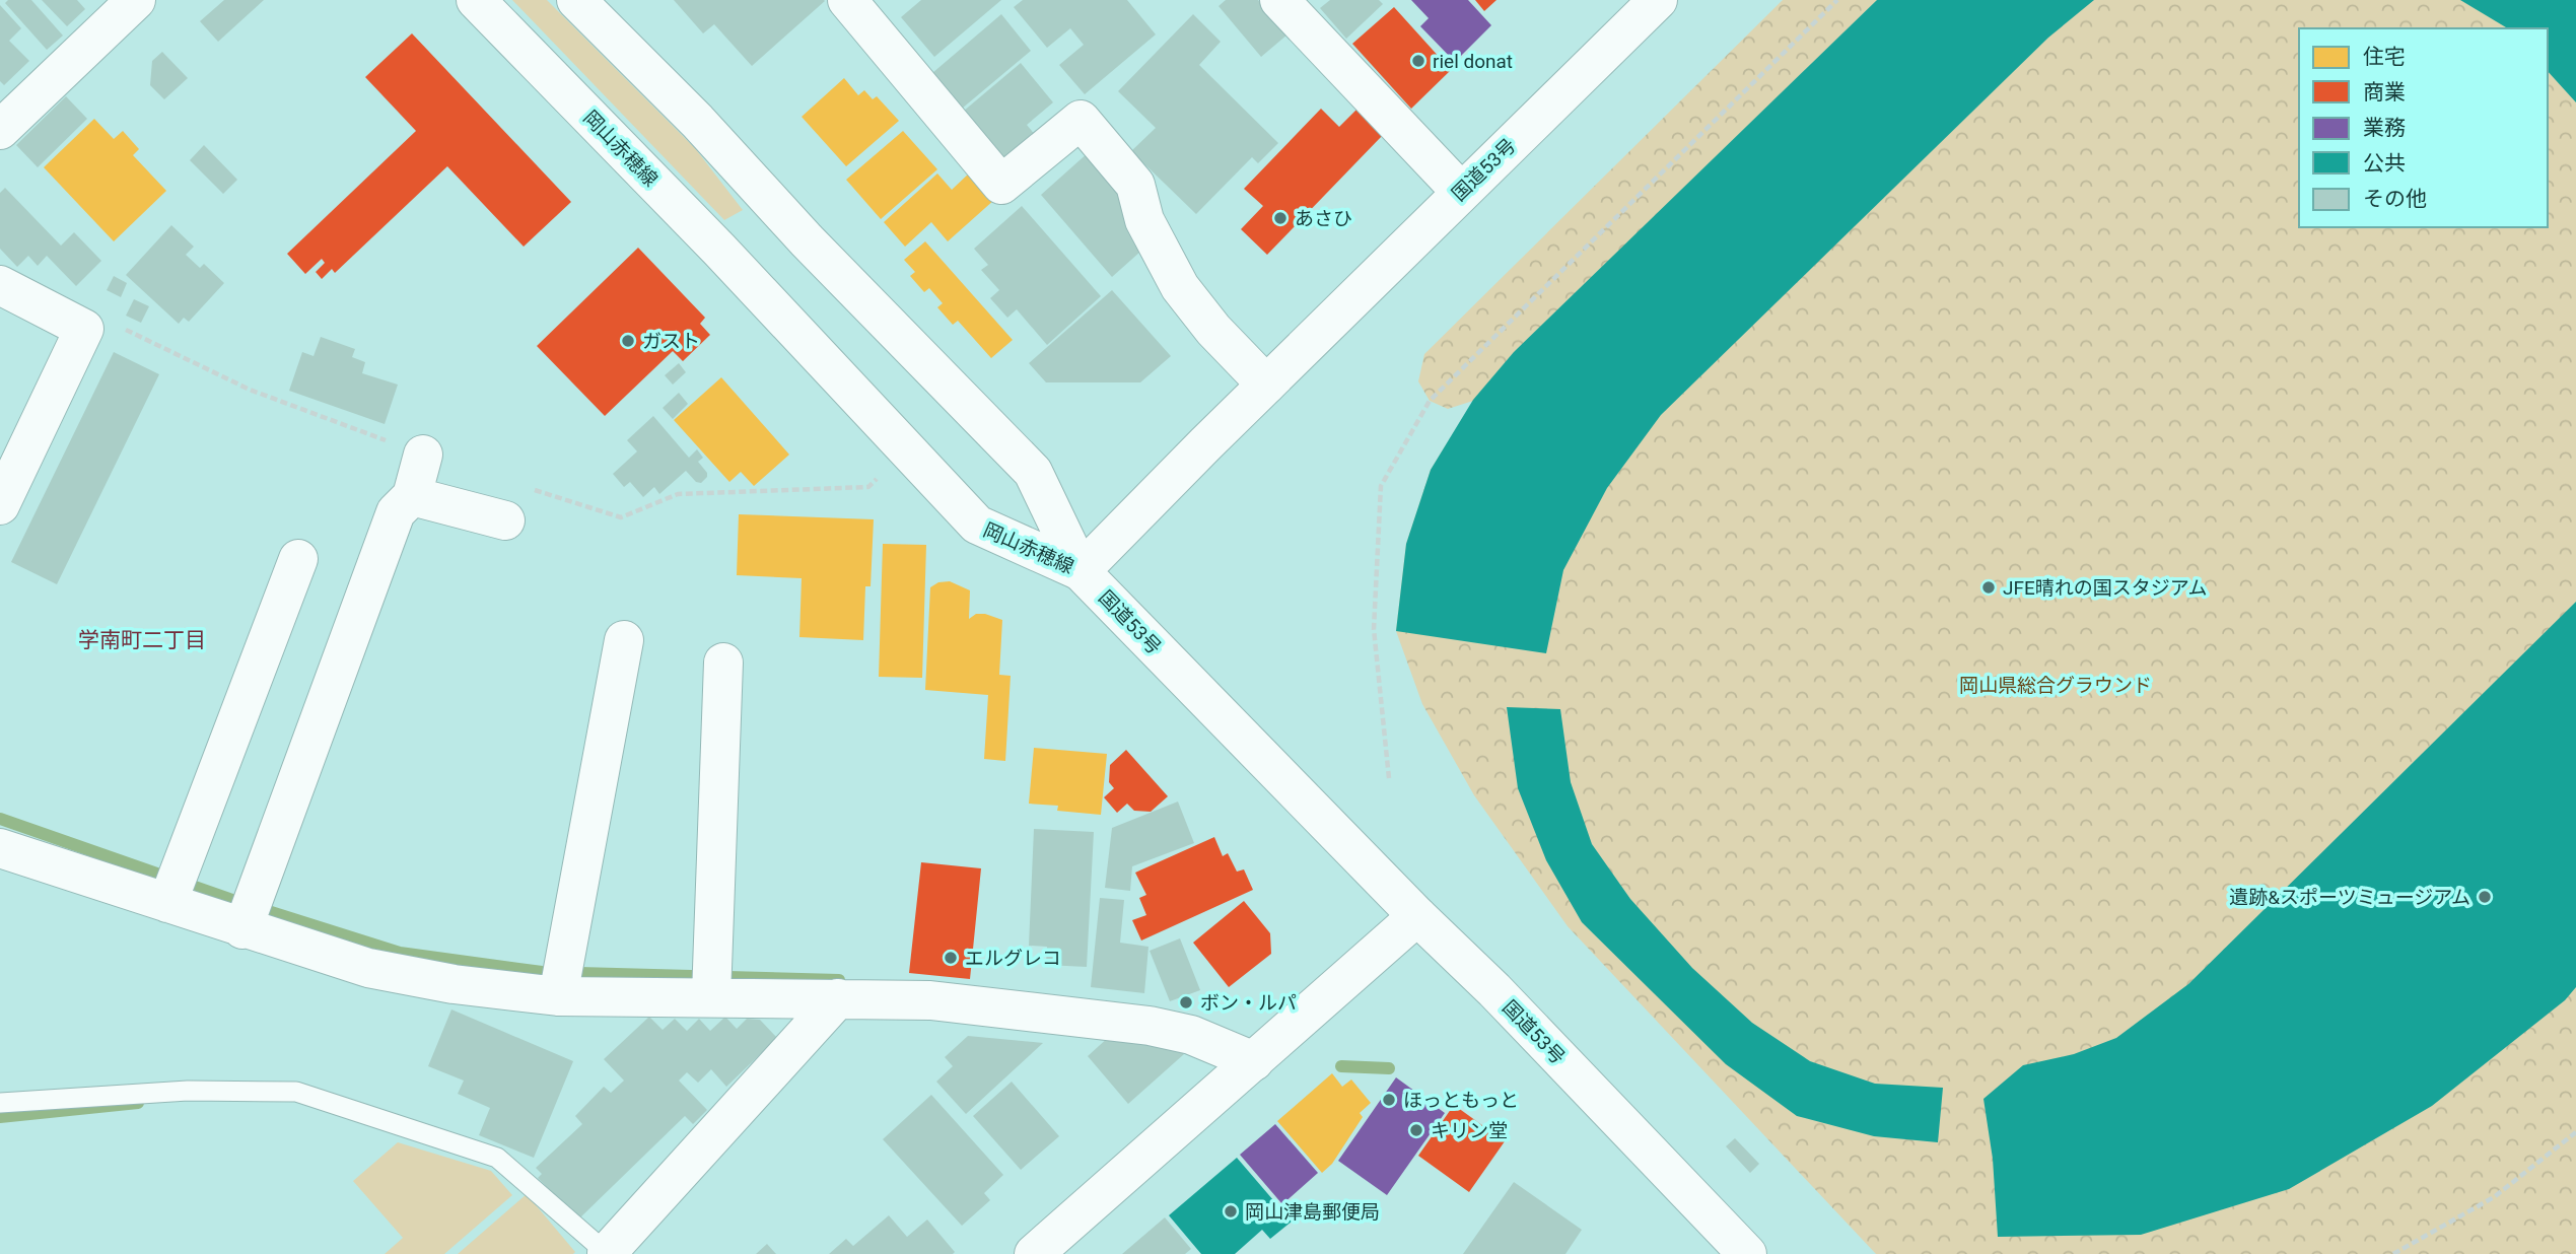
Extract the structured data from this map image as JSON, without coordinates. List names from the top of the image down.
{
  "streets": {
    "main road": ["岡山赤穂線", "国道53号"]
  },
  "crossings": [
    ["岡山赤穂線", "国道53号"]
  ],
  "districts": ["学南町二丁目"],
  "parks": ["岡山県総合グラウンド"],
  "places": [
    "riel donat",
    "あさひ",
    "ガスト",
    "JFE晴れの国スタジアム",
    "遺跡&スポーツミュージアム",
    "エルグレコ",
    "ボン・ルパ",
    "ほっともっと",
    "キリン堂",
    "岡山津島郵便局"
  ],
  "legend": [
    "住宅",
    "商業",
    "業務",
    "公共",
    "その他"
  ]
}
